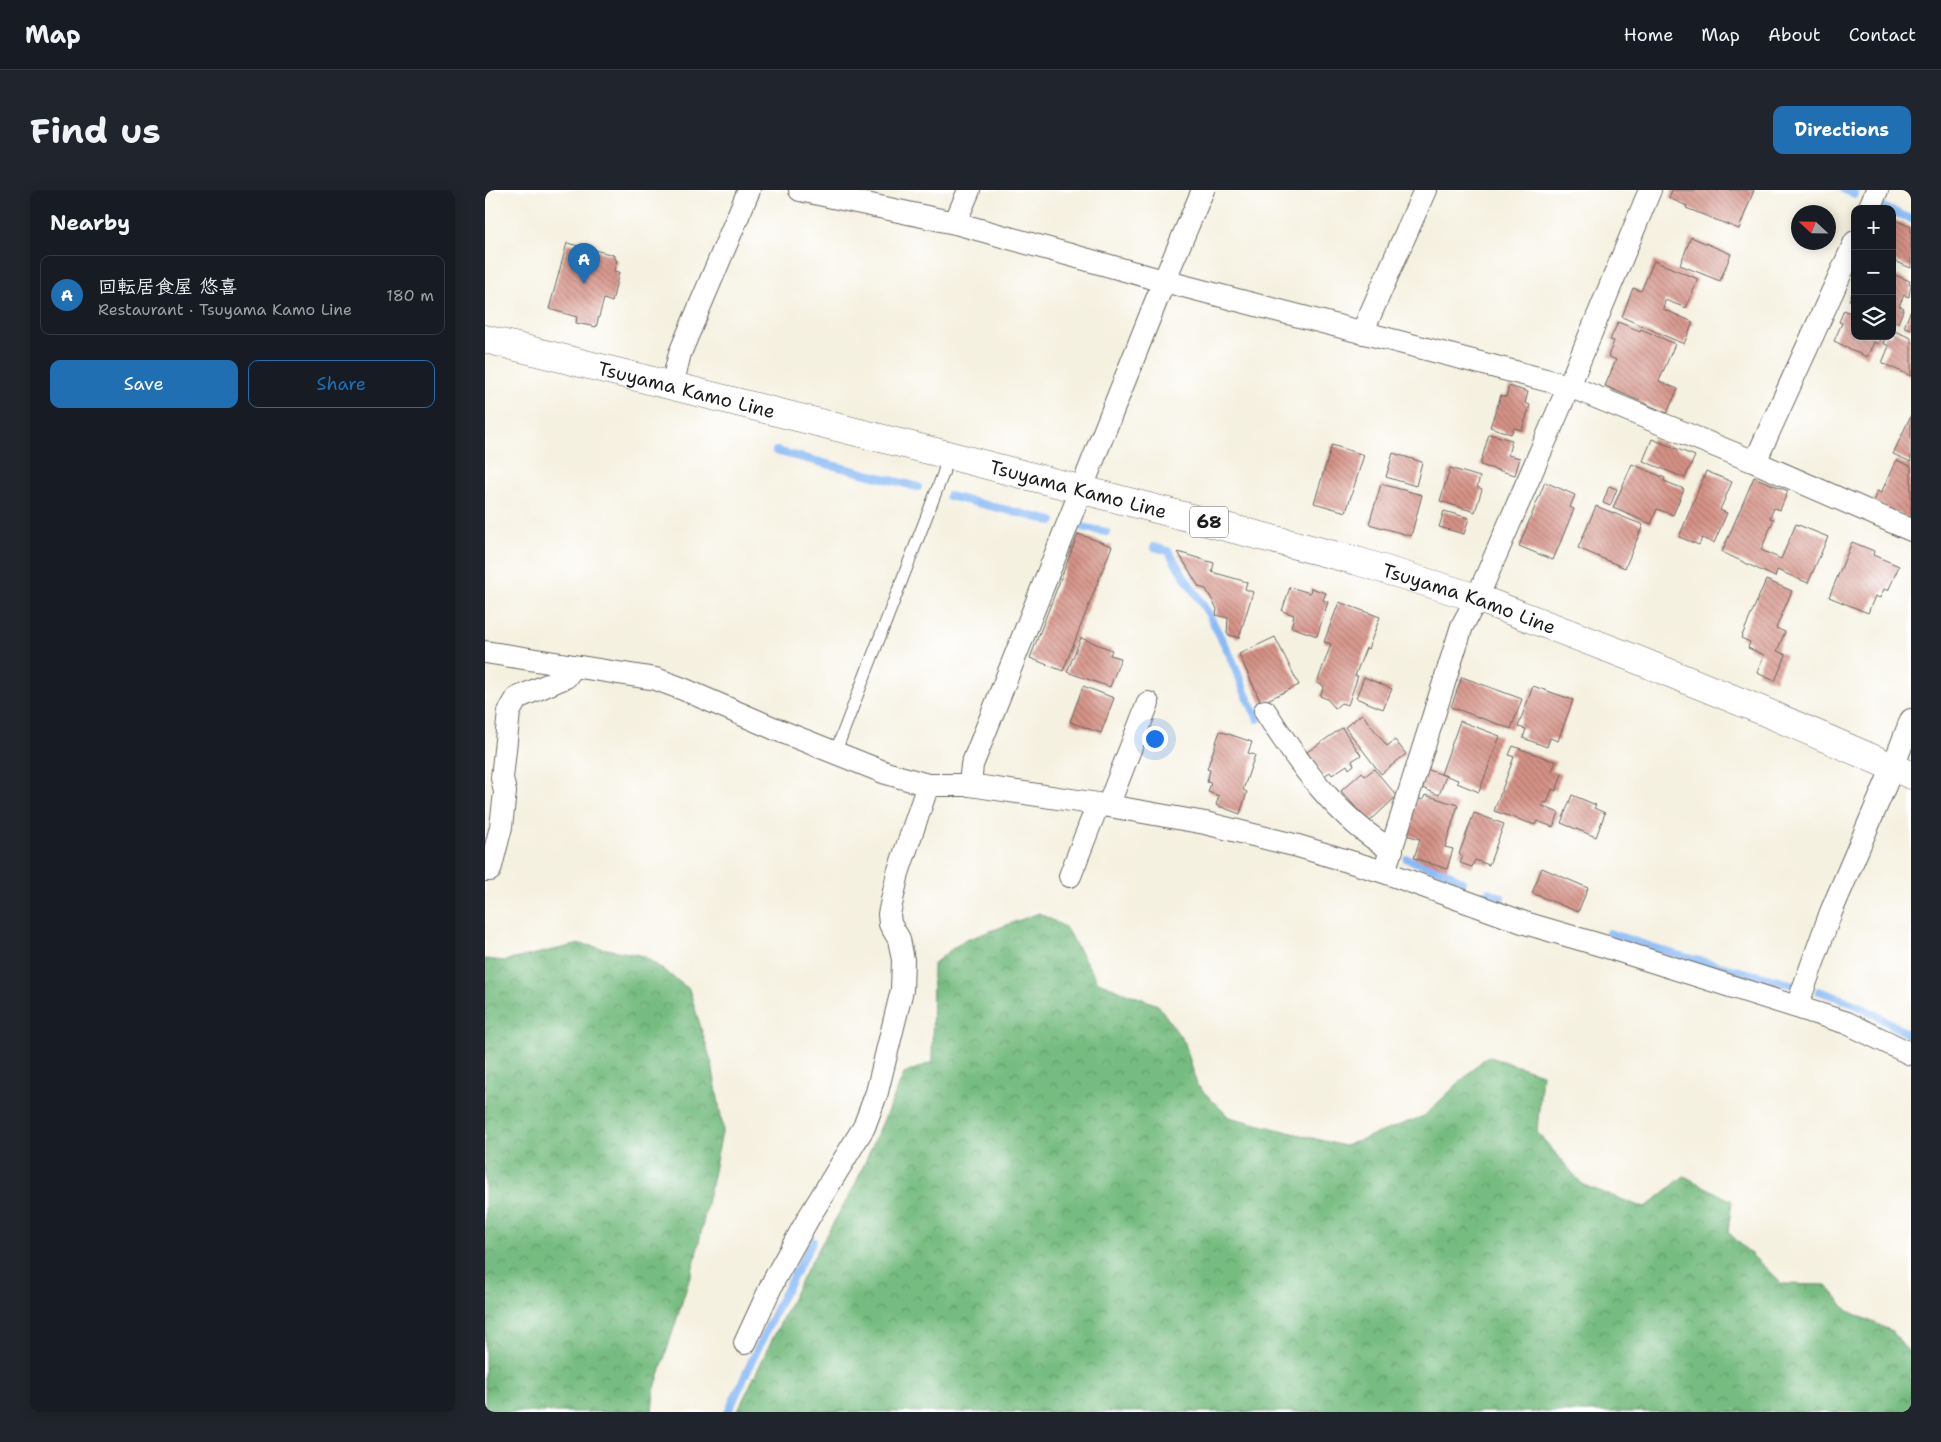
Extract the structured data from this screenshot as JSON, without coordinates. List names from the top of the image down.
{
  "streets": {
    "main road": ["Tsuyama Kamo Line", "68"]
  },
  "north": "left",
  "page": {
    "header": "Map",
    "nav": [
      "Home",
      "Map",
      "About",
      "Contact"
    ],
    "buttons": [
      "Directions",
      ["Save", "Share"]
    ],
    "title": "Find us",
    "heading": "Nearby",
    "map_buttons": ["+", "−"],
    "pins": "A",
    "list": [
      {
        "mark": "A",
        "name": "回転居食屋 悠喜",
        "note": "Restaurant · Tsuyama Kamo Line",
        "value": "180 m"
      }
    ]
  }
}
